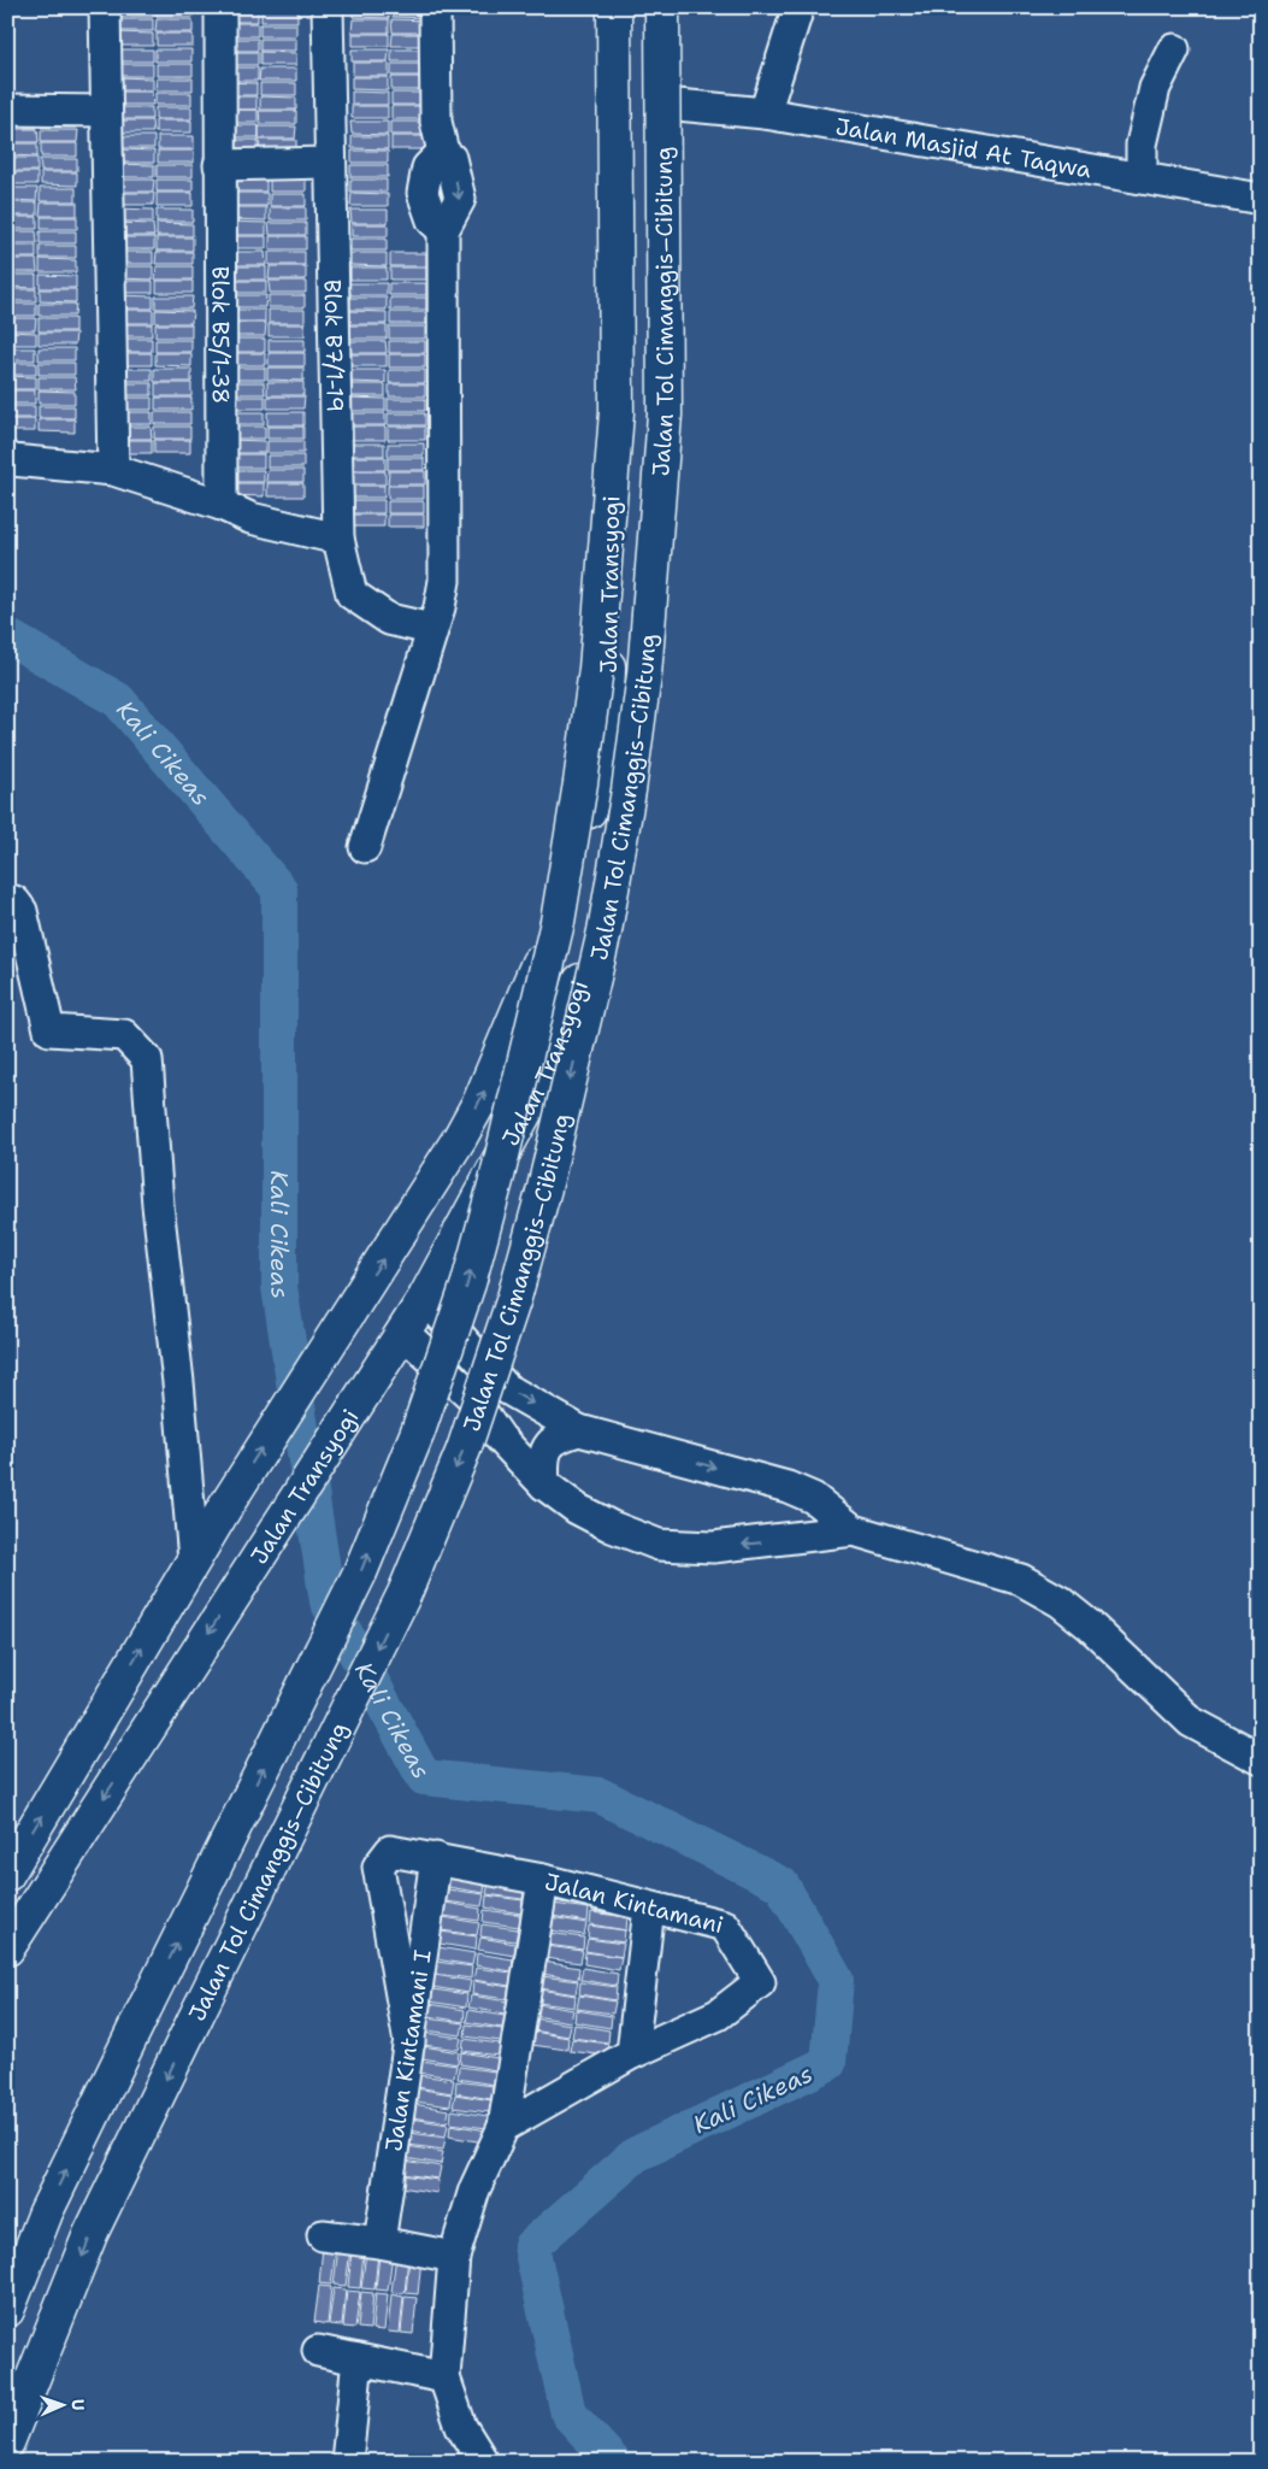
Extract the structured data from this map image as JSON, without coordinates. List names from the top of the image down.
{
  "streets": {
    "highway": ["Jalan Tol Cimanggis–Cibitung", "Jalan Transyogi"],
    "street": [
      "Jalan Masjid At Taqwa",
      "Blok B5/1-38",
      "Blok B7/1-19",
      "Jalan Kintamani",
      "Jalan Kintamani I"
    ]
  },
  "crossings": [
    ["Jalan Masjid At Taqwa", "Jalan Transyogi"],
    ["Jalan Tol Cimanggis–Cibitung", "Jalan Transyogi"],
    ["Jalan Kintamani", "Jalan Kintamani I"]
  ],
  "water": ["Kali Cikeas"],
  "north": "right"
}
